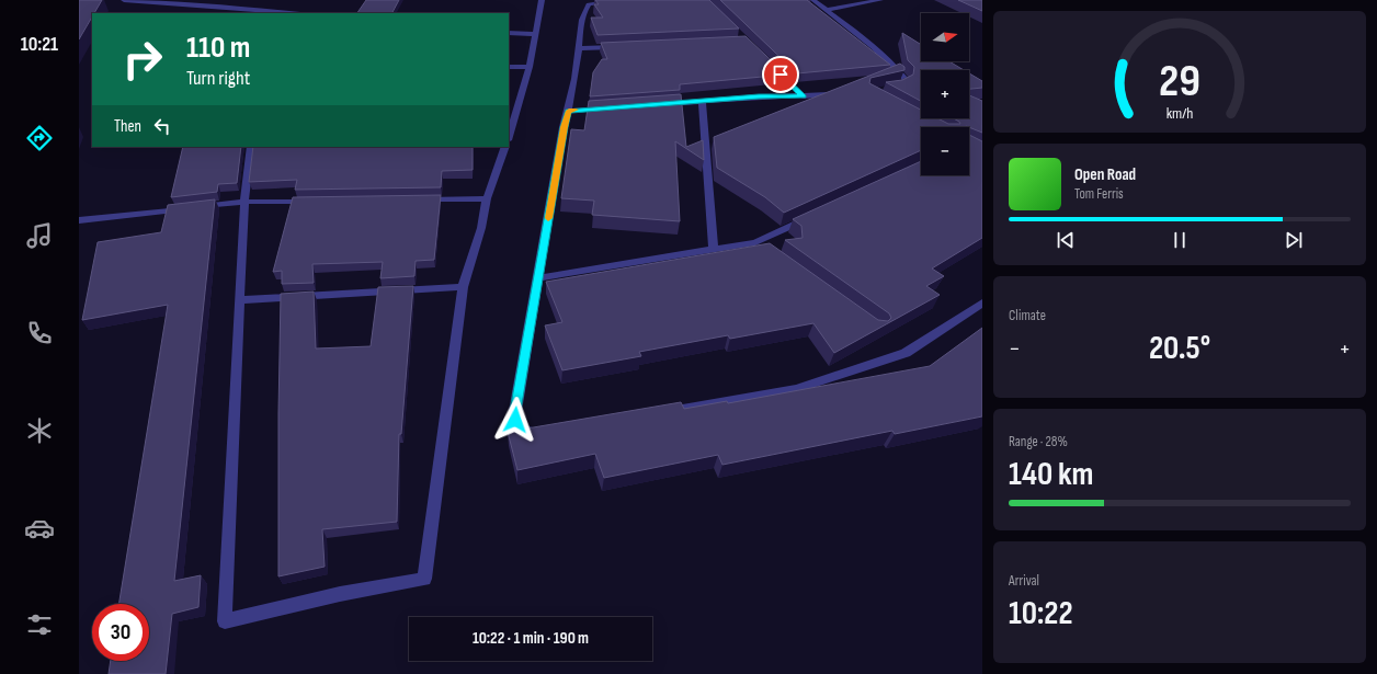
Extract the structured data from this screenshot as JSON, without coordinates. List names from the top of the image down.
{
  "north": "right",
  "page": {
    "tabs": "10:21",
    "map_buttons": ["+", "−"],
    "turn": ["110 m", "Turn right"],
    "then": "Then",
    "song": ["Open Road", "Tom Ferris"],
    "tile": [
      "Climate",
      ["Range · 28%", "140 km"],
      ["Arrival", "10:22"]
    ],
    "heat": ["−", "20.5°", "+"],
    "limit": "30",
    "trip": "10:22 · 1 min · 190 m",
    "gauge": ["29", "km/h"]
  }
}
